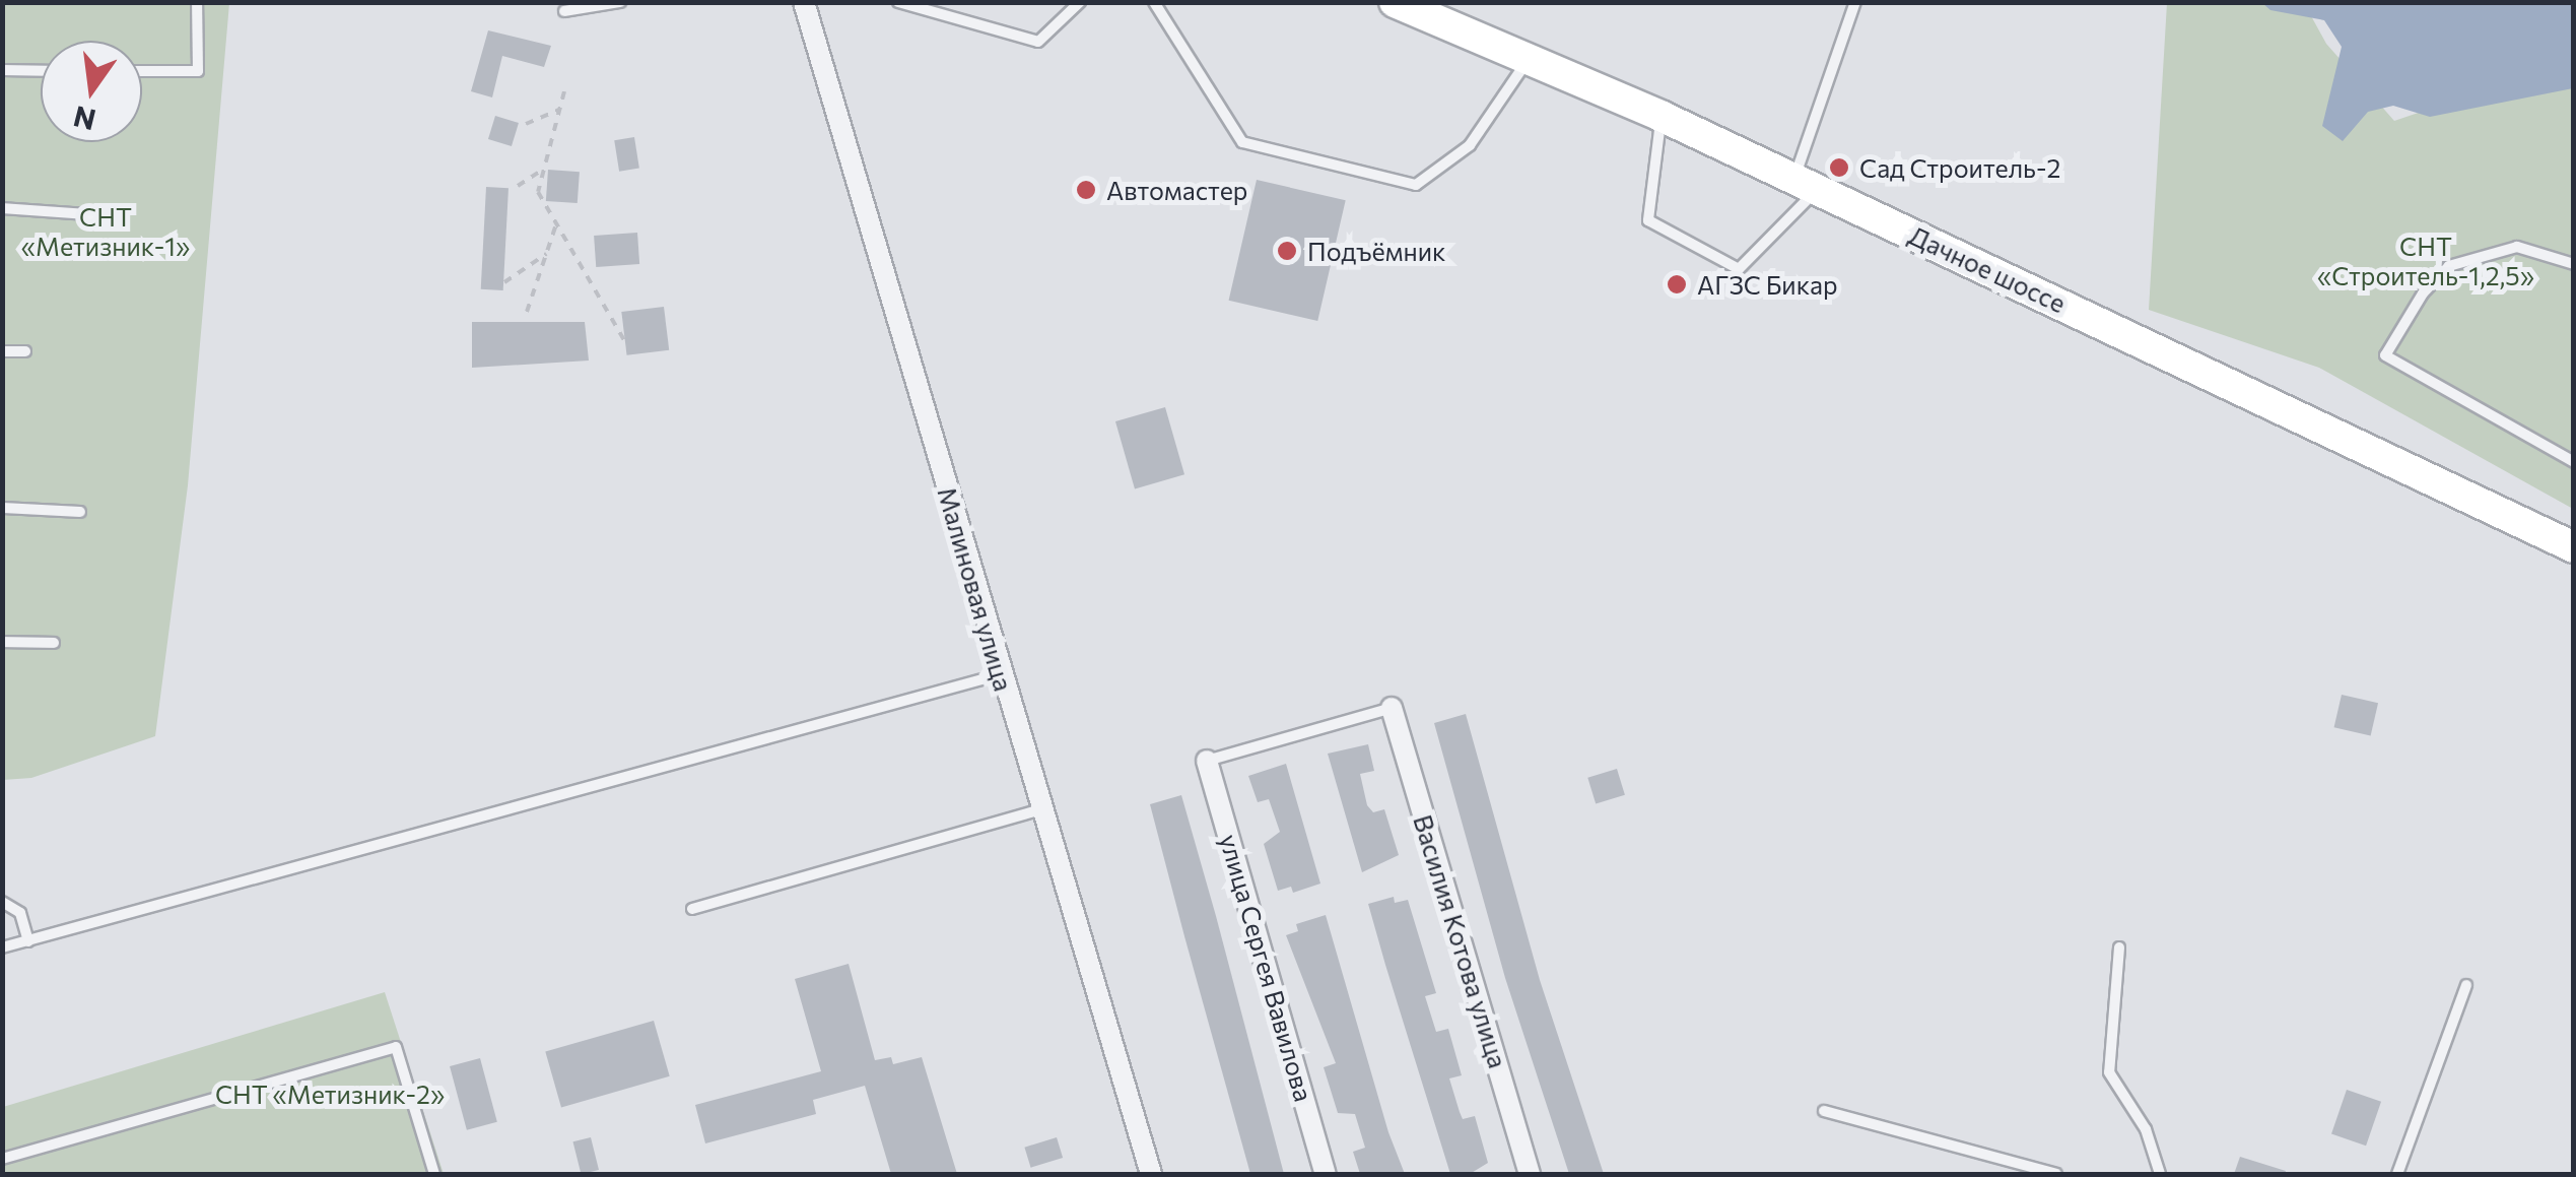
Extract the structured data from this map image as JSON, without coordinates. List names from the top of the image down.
{
  "streets": {
    "main road": ["Дачное шоссе"],
    "street": ["Малиновая улица", "Василия Котова улица", "улица Сергея Вавилова"]
  },
  "parks": ["СНТ «Метизник-1»", "СНТ «Строитель-1,2,5»", "СНТ «Метизник-2»"],
  "places": [
    "Сад Строитель-2",
    "Автомастер",
    "Подъёмник",
    "АГЗС Бикар"
  ],
  "north": "bottom"
}
